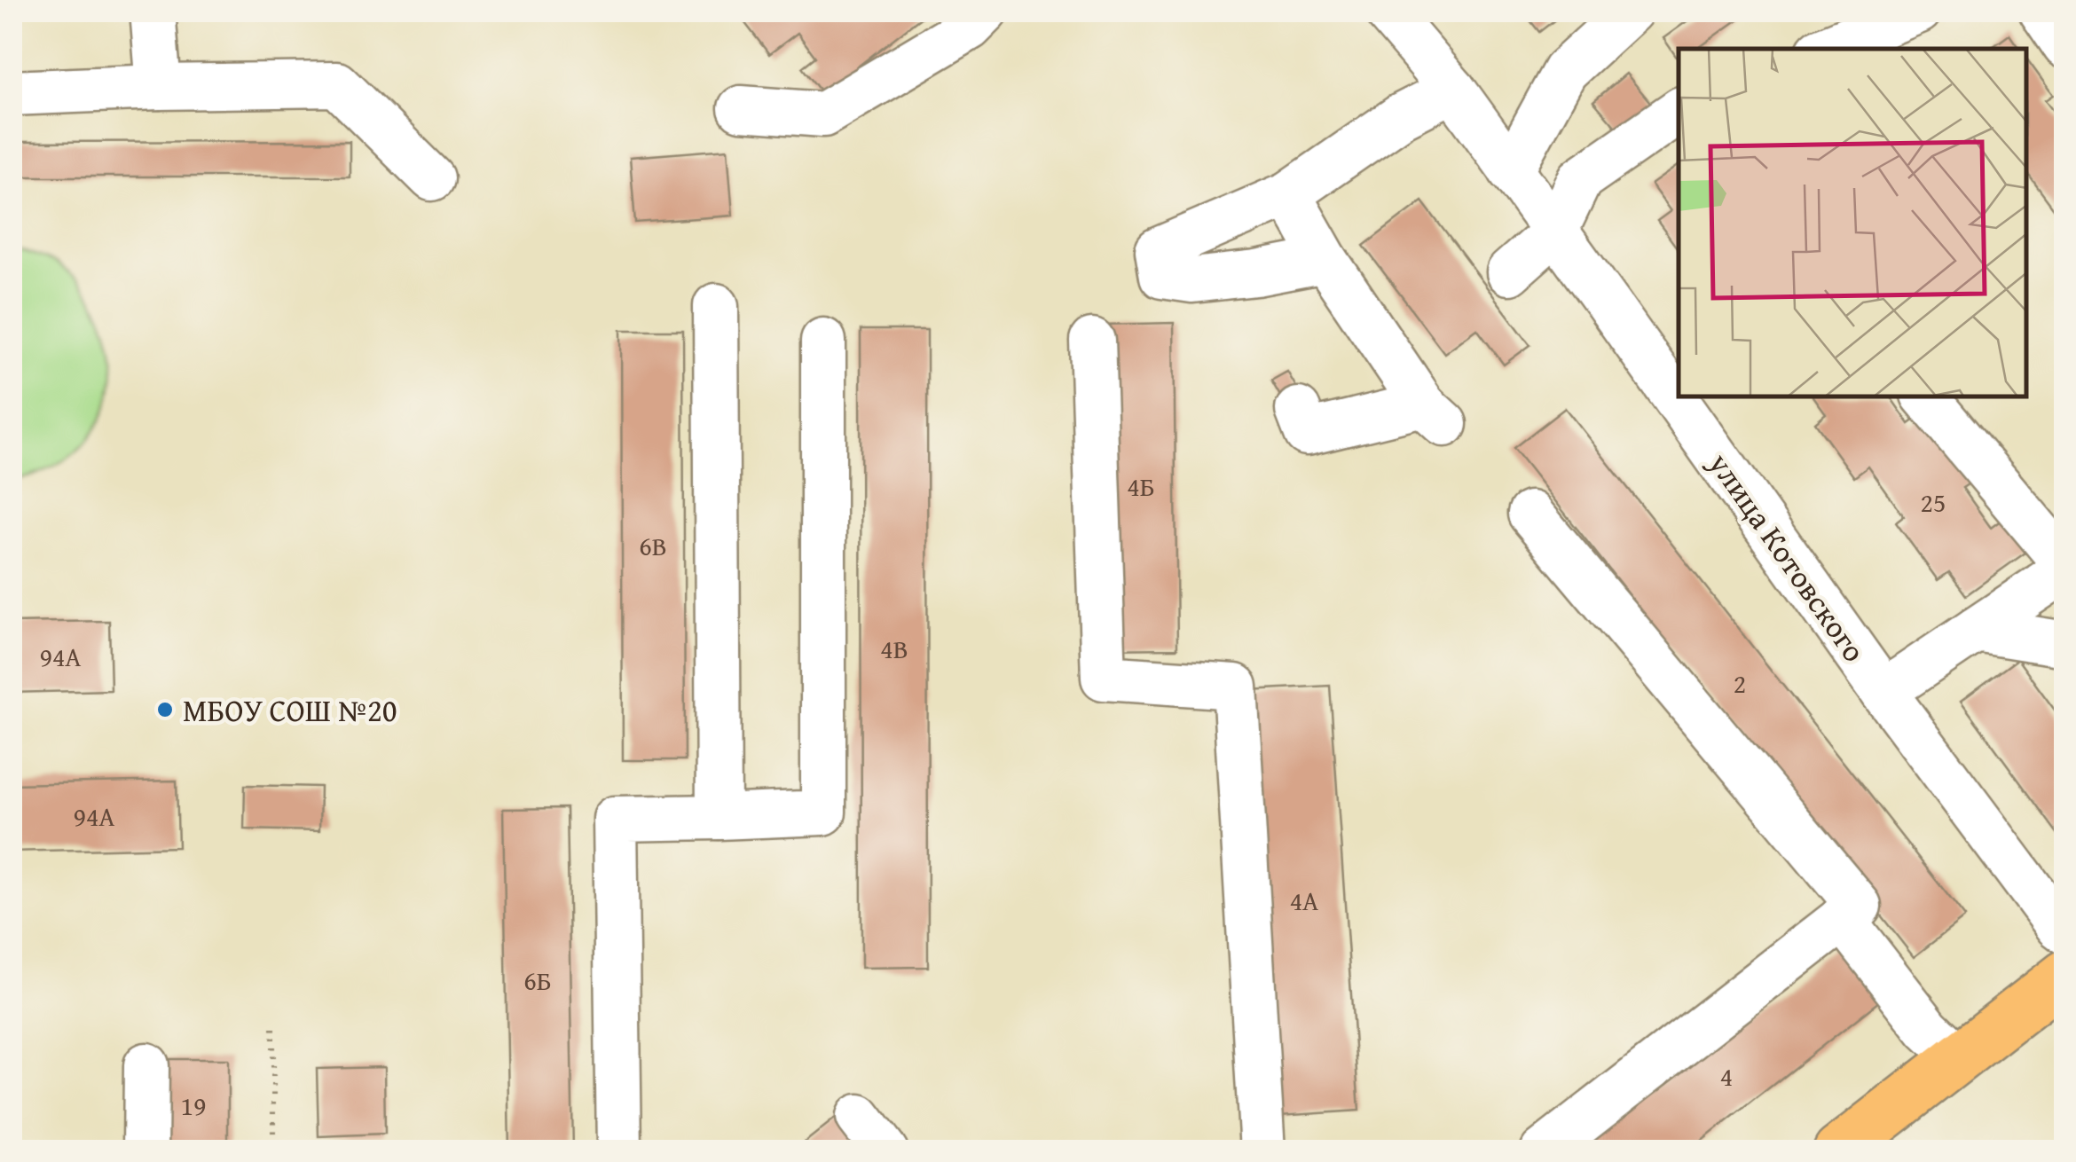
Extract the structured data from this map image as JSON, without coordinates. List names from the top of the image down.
{
  "streets": {
    "street": ["улица Котовского"]
  },
  "places": ["МБОУ СОШ №20"],
  "house_numbers": [
    "4Б",
    "25",
    "6В",
    "4В",
    "94А",
    "2",
    "94А",
    "4А",
    "6Б",
    "4",
    "19"
  ]
}
